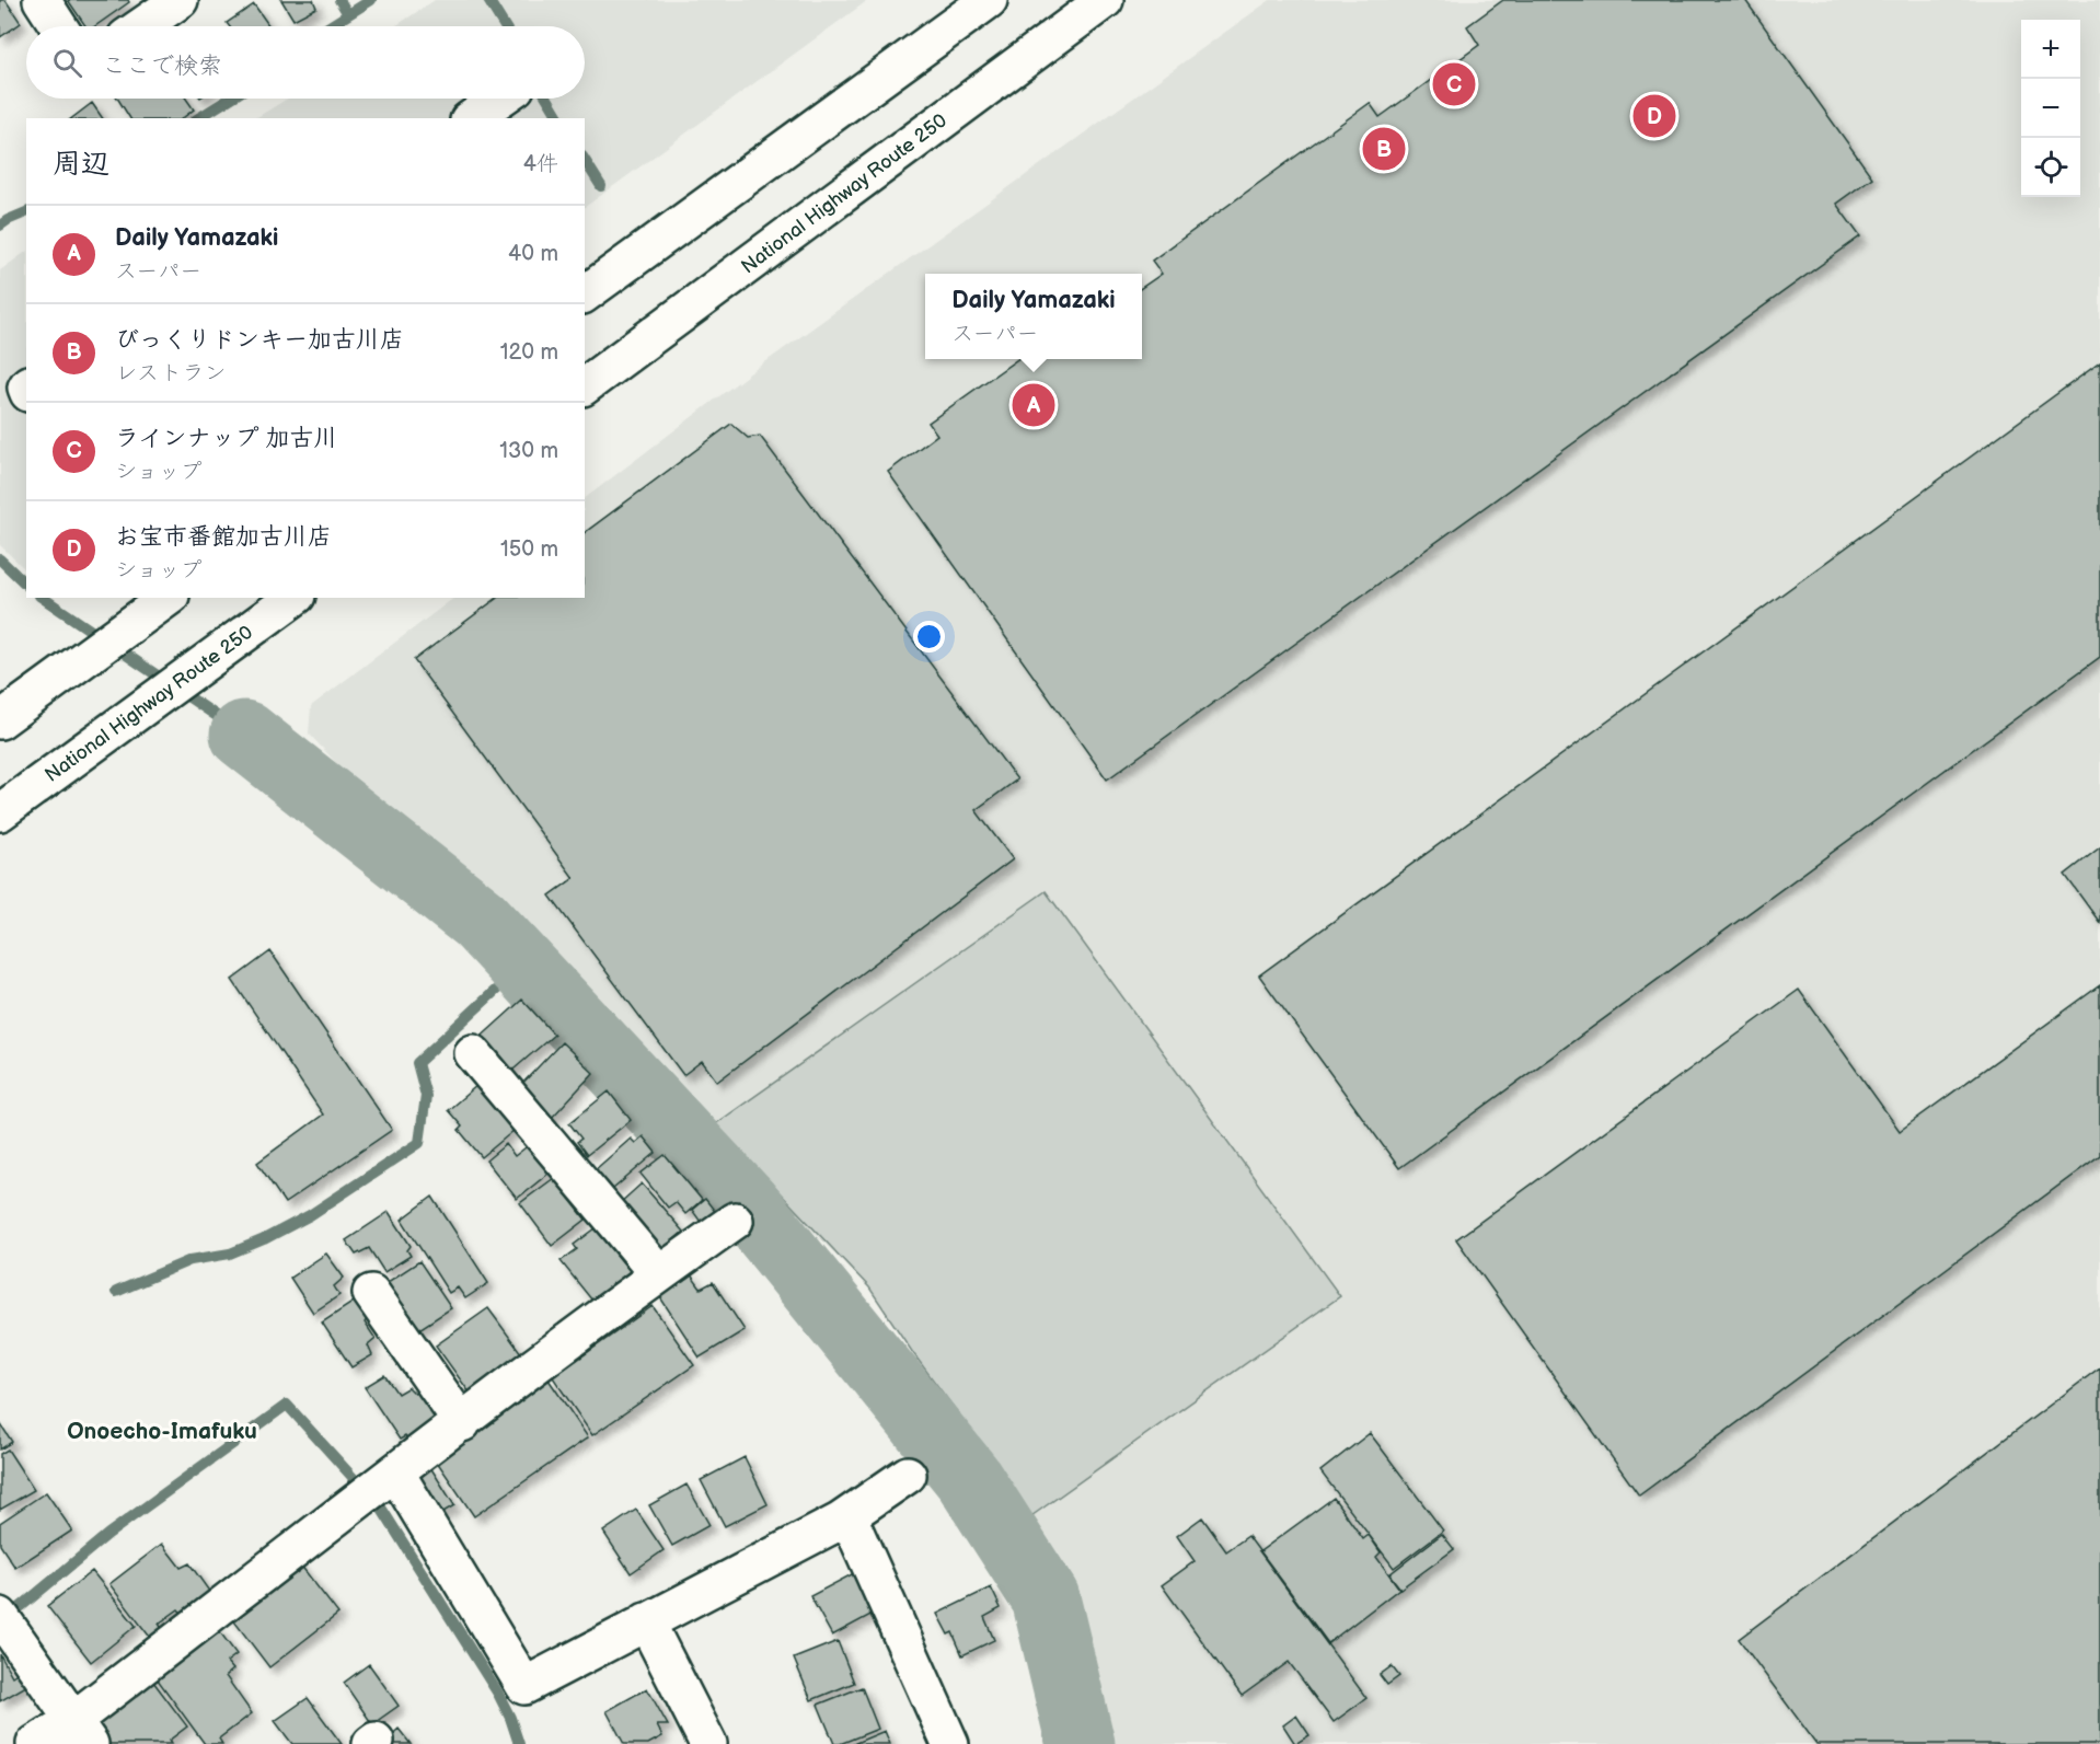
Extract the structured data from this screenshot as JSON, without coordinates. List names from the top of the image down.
{
  "streets": {
    "main road": ["National Highway Route 250"]
  },
  "districts": ["Onoecho-Imafuku"],
  "page": {
    "map_buttons": ["+", "−"],
    "search": "ここで検索",
    "pins": [
      "C",
      "D",
      "B",
      "A"
    ],
    "heading": ["周辺", "4件"],
    "list": [
      {
        "mark": "A",
        "name": "Daily Yamazaki",
        "note": "スーパー",
        "value": "40 m"
      },
      {
        "mark": "B",
        "name": "びっくりドンキー加古川店",
        "note": "レストラン",
        "value": "120 m"
      },
      {
        "mark": "C",
        "name": "ラインナップ 加古川",
        "note": "ショップ",
        "value": "130 m"
      },
      {
        "mark": "D",
        "name": "お宝市番館加古川店",
        "note": "ショップ",
        "value": "150 m"
      }
    ],
    "popup": ["Daily Yamazaki", "スーパー"]
  }
}
